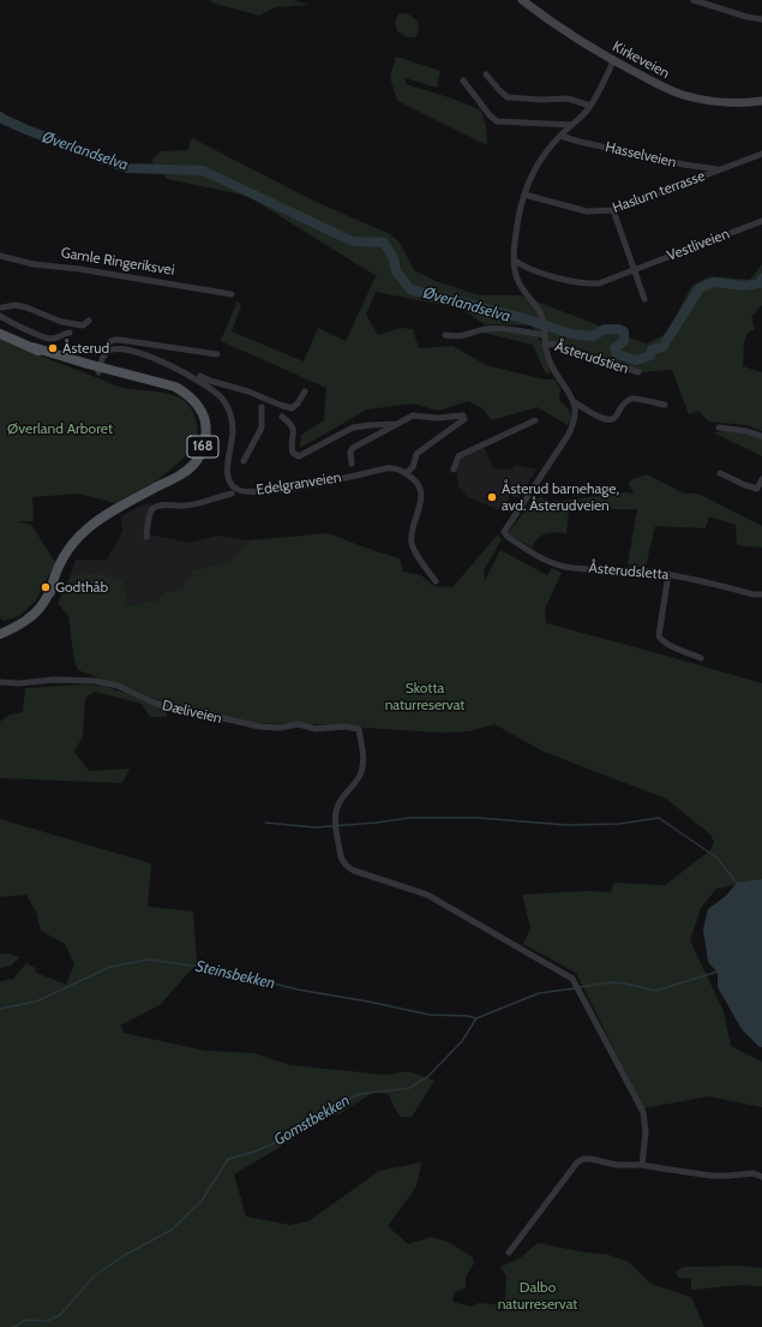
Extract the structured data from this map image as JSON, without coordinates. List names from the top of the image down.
{
  "streets": {
    "main road": ["Kirkeveien", "168"],
    "street": [
      "Hasselveien",
      "Haslum terrasse",
      "Vestliveien",
      "Gamle Ringeriksvei",
      "Åsterudstien",
      "Edelgranveien",
      "Åsterudsletta",
      "Dæliveien"
    ]
  },
  "crossings": [
    ["Hasselveien", "Haslum terrasse"],
    ["168", "Edelgranveien"]
  ],
  "water": ["Øverlandselva", "Steinsbekken", "Gomstbekken"],
  "parks": ["Øverland Arboret", "Skotta naturreservat", "Dalbo naturreservat"],
  "places": ["Åsterud", "Åsterud barnehage, avd. Åsterudveien", "Godthåb"]
}
